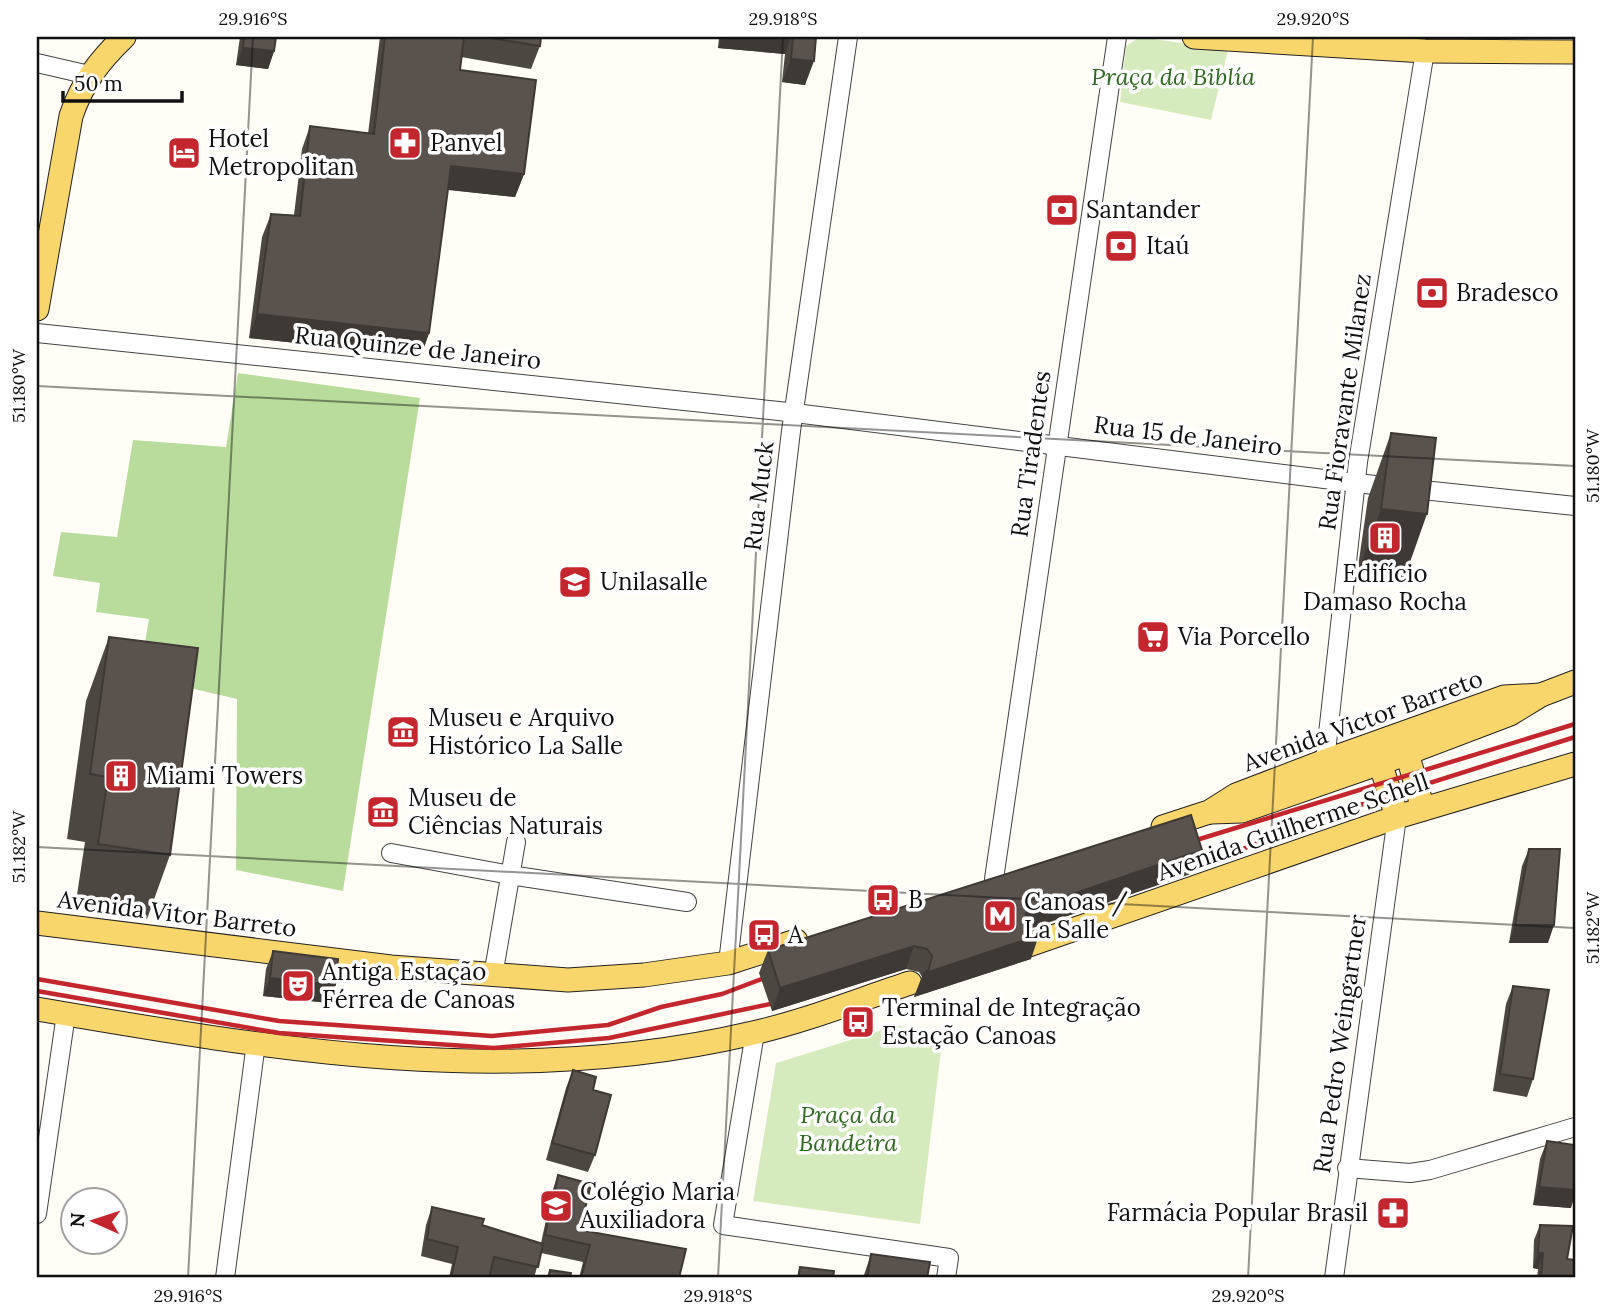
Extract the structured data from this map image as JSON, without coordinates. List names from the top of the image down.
{
  "streets": {
    "main road": ["Avenida Victor Barreto", "Avenida Guilherme Schell", "Avenida Vitor Barreto"],
    "street": [
      "Rua Quinze de Janeiro",
      "Rua Fioravante Milanez",
      "Rua 15 de Janeiro",
      "Rua Tiradentes",
      "Rua Muck",
      "Rua Pedro Weingartner"
    ]
  },
  "crossings": [
    ["Rua Quinze de Janeiro", "Rua 15 de Janeiro"],
    ["Rua Quinze de Janeiro", "Rua Muck"],
    ["Rua Fioravante Milanez", "Rua 15 de Janeiro"],
    ["Rua Fioravante Milanez", "Avenida Victor Barreto"],
    ["Rua 15 de Janeiro", "Rua Tiradentes"],
    ["Rua 15 de Janeiro", "Rua Muck"],
    ["Rua Muck", "Avenida Vitor Barreto"],
    ["Avenida Guilherme Schell", "Rua Pedro Weingartner"]
  ],
  "parks": ["Praça da Biblía", "Praça da Bandeira"],
  "places": {
    "pharmacy": ["Panvel", "Farmácia Popular Brasil"],
    "hotel": ["Hotel Metropolitan"],
    "bank": ["Santander", "Itaú", "Bradesco"],
    "building": ["Edifício Damaso Rocha", "Miami Towers"],
    "school or university": ["Unilasalle", "Colégio Maria Auxiliadora"],
    "supermarket": ["Via Porcello"],
    "museum": ["Museu e Arquivo Histórico La Salle", "Museu de Ciências Naturais"],
    "bus stop": ["B", "A", "Terminal de Integração Estação Canoas"],
    "metro station": ["Canoas / La Salle"],
    "theatre": ["Antiga Estação Férrea de Canoas"]
  },
  "scale_bar": "50 m",
  "north": "left",
  "coordinates": [
    "29.916°S",
    "29.918°S",
    "29.920°S",
    "51.180°W",
    "51.182°W"
  ]
}
